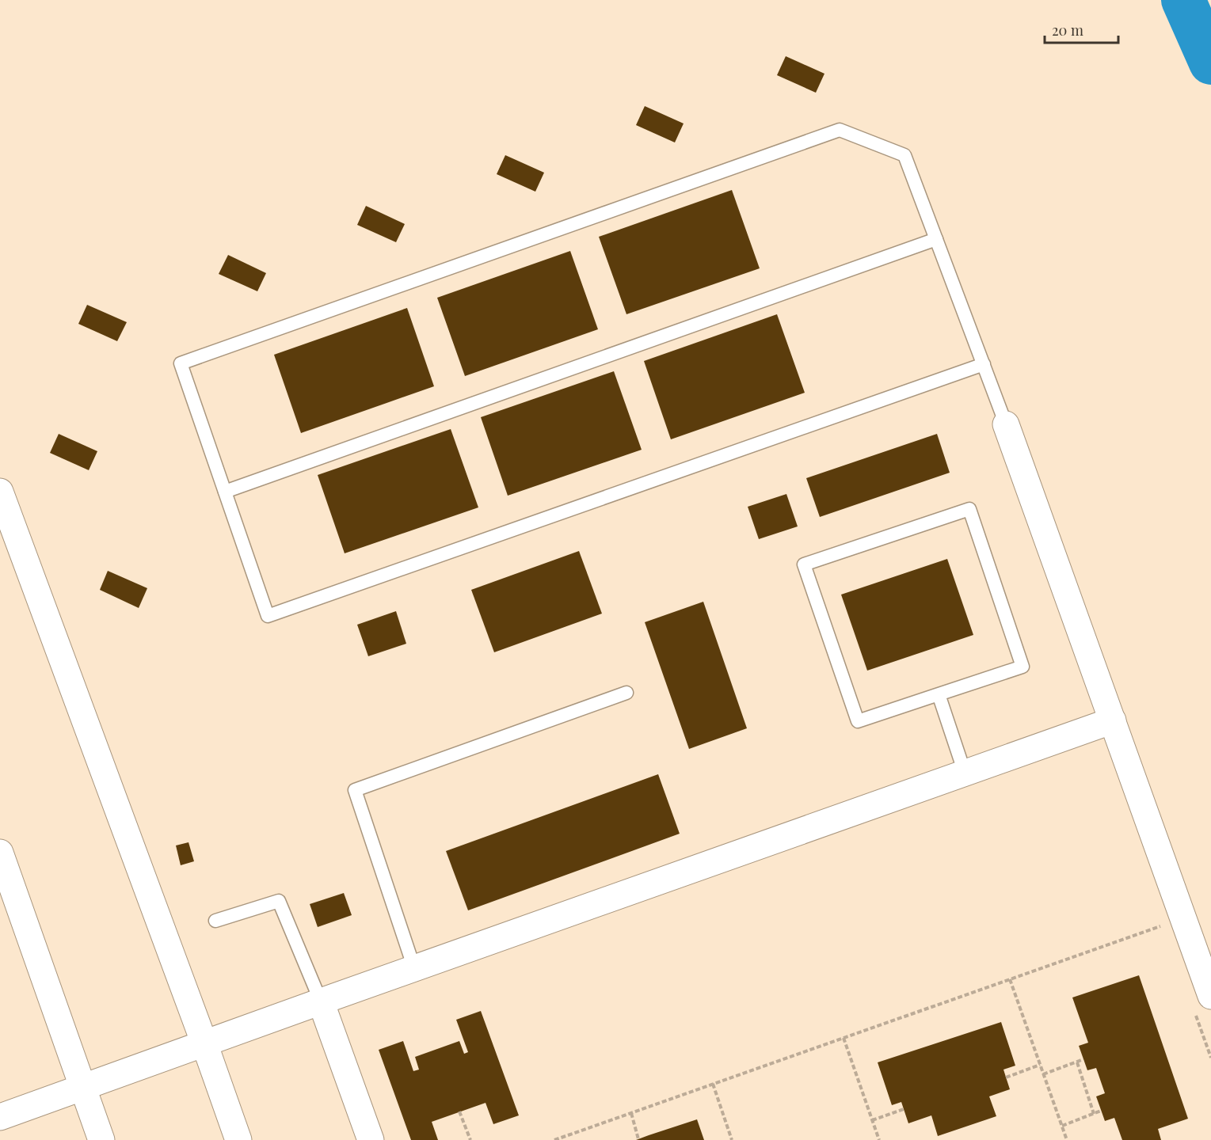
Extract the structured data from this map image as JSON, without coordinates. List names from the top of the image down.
{
  "scale_bar": "20 m"
}
